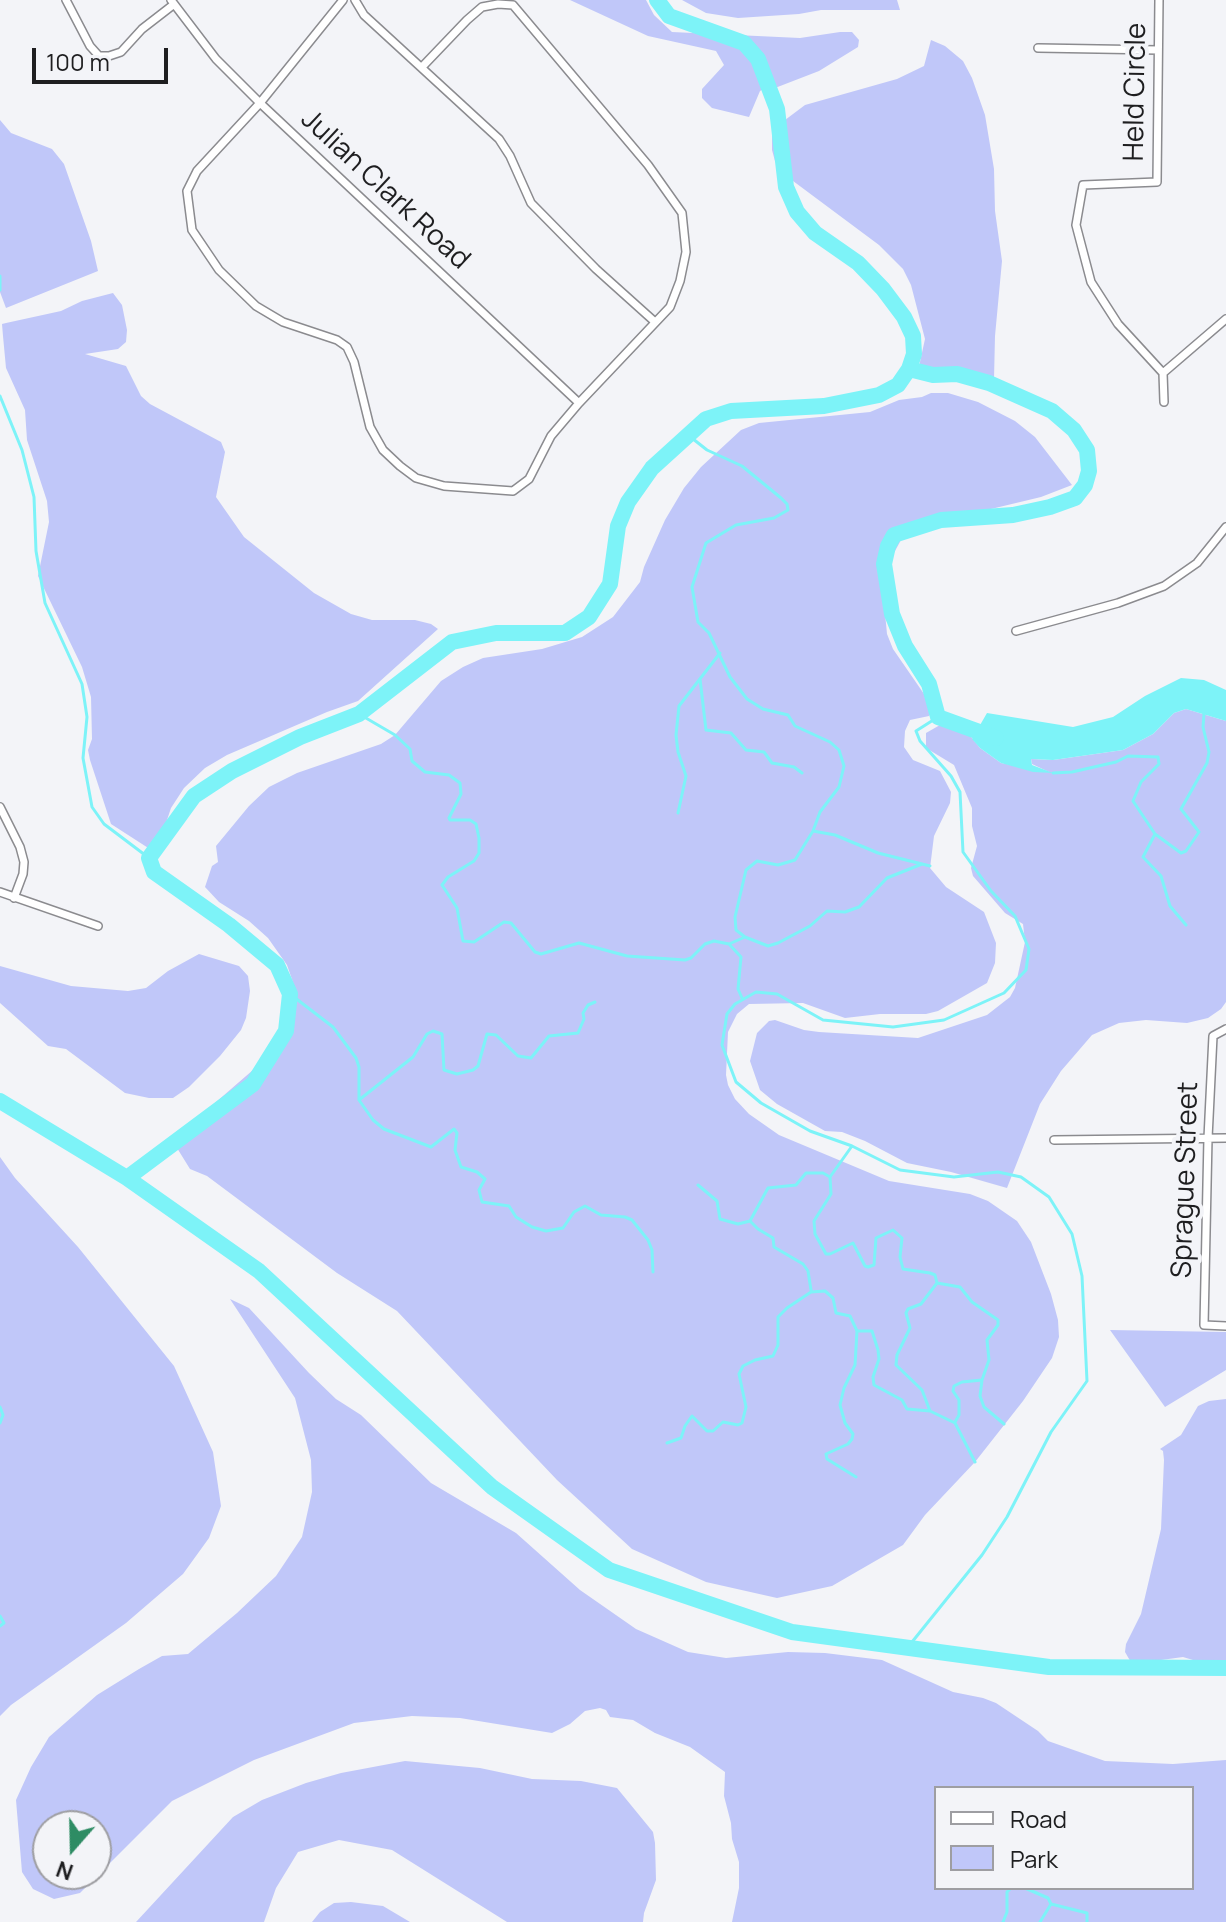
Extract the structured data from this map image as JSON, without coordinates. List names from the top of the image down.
{
  "streets": {
    "street": ["Held Circle", "Julian Clark Road", "Sprague Street"]
  },
  "legend": ["Road", "Park"],
  "scale_bar": "100 m",
  "north": "bottom"
}
